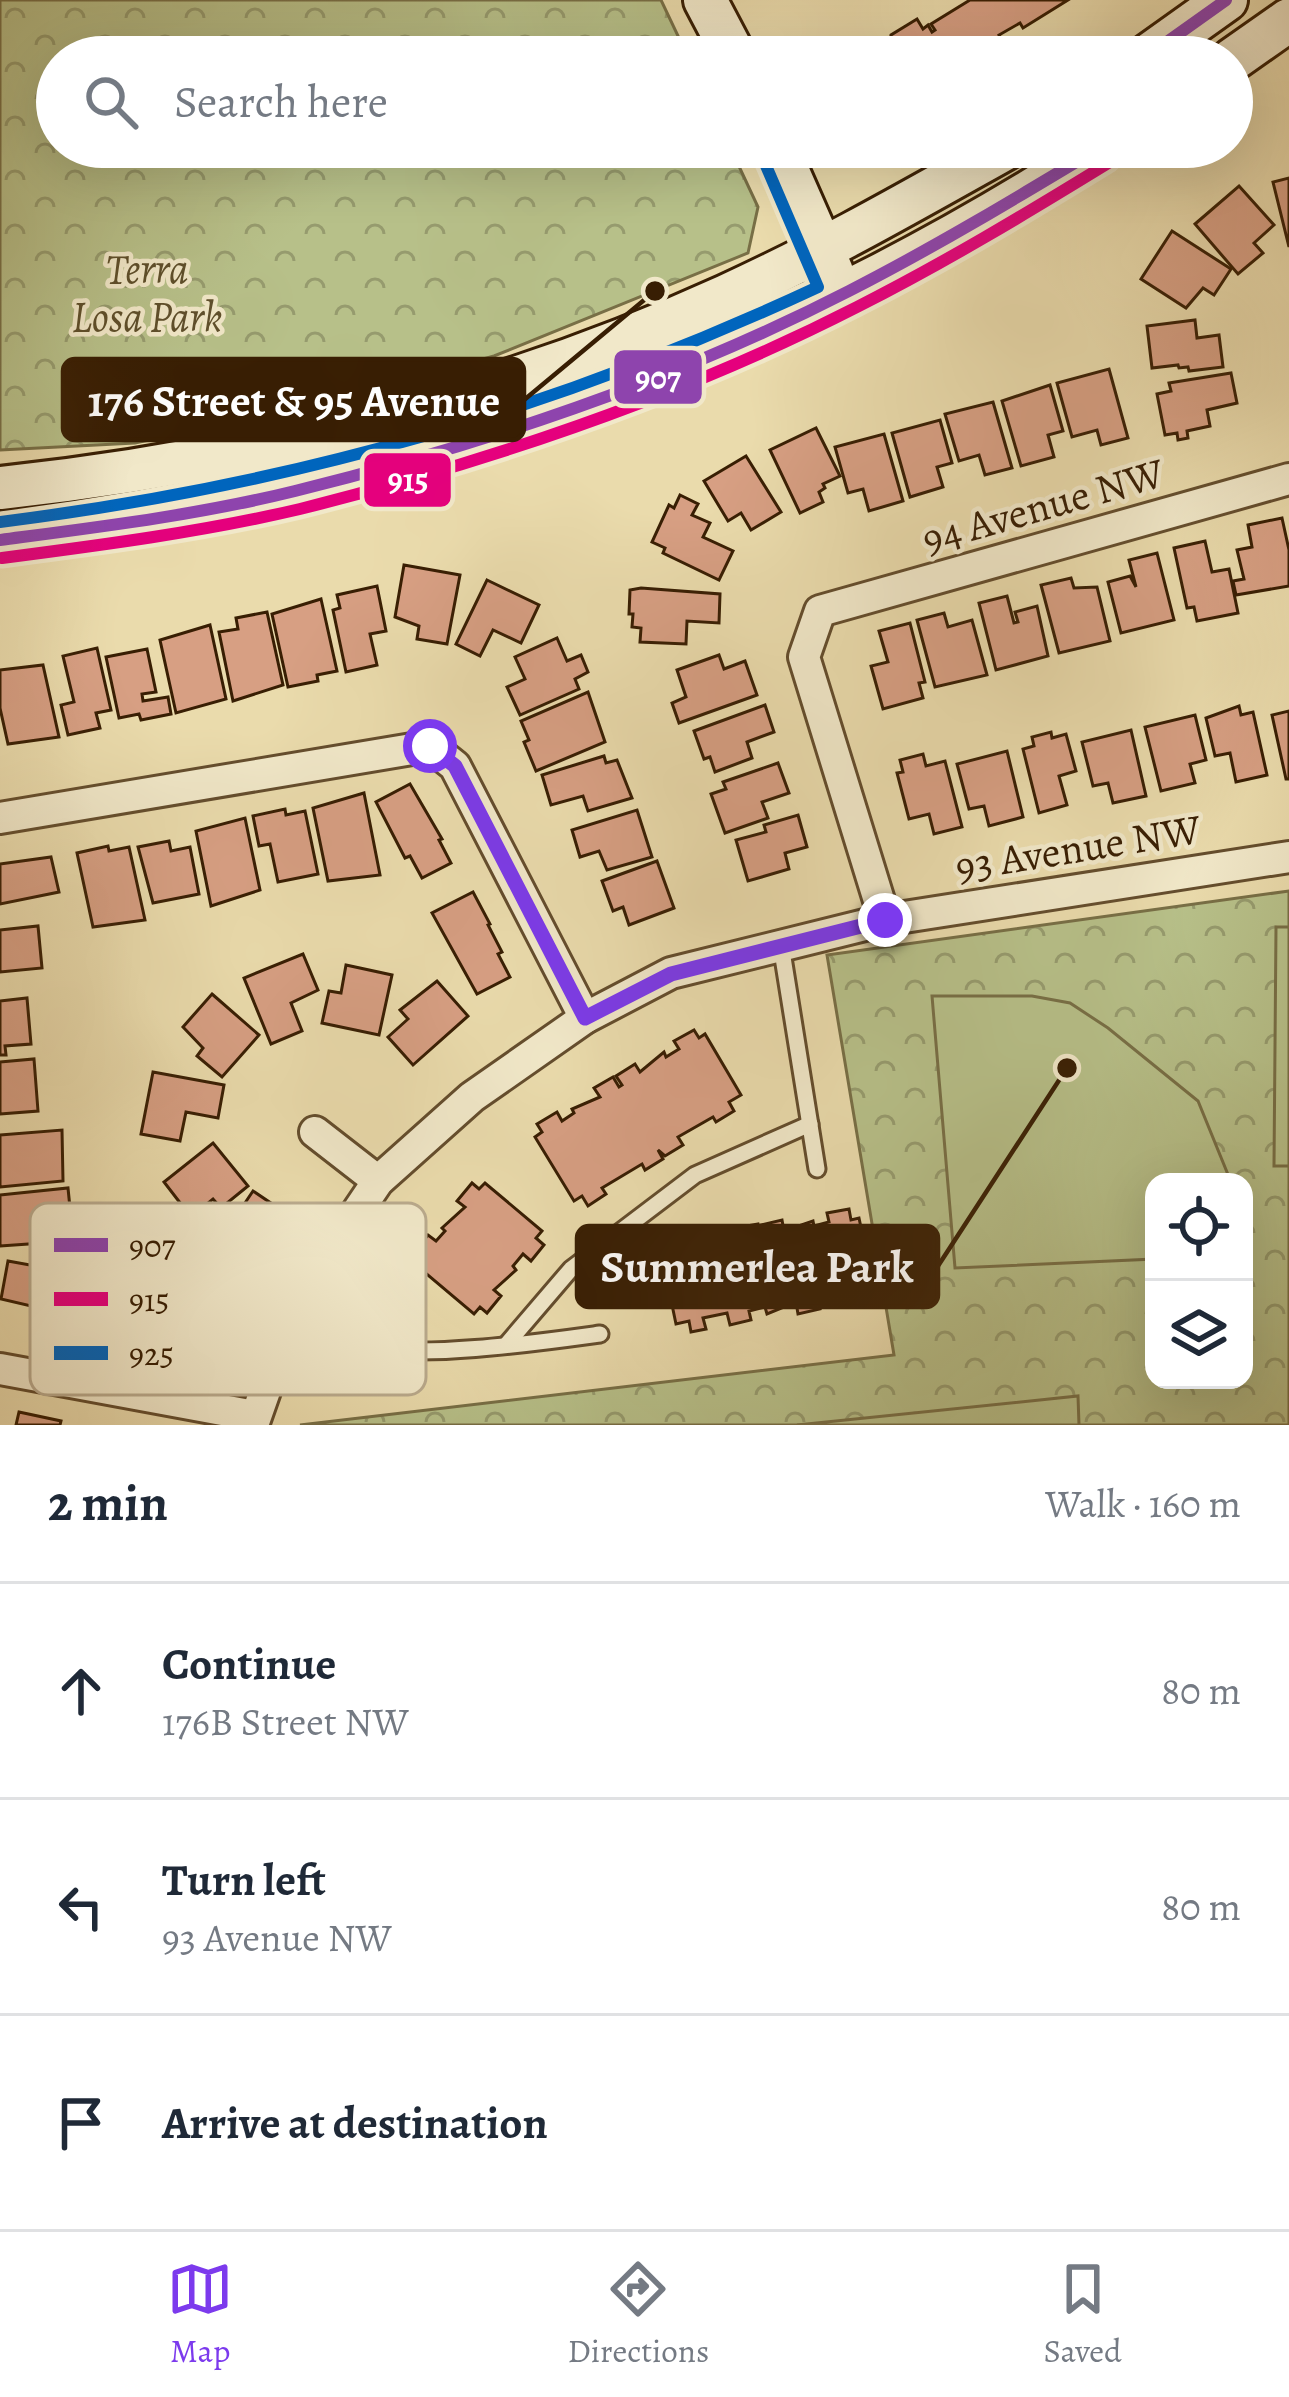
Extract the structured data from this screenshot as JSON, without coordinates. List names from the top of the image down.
{
  "streets": {
    "street": ["94 Avenue NW", "93 Avenue NW"]
  },
  "crossings": [
    ["94 Avenue NW", "93 Avenue NW"]
  ],
  "parks": ["Terra Losa Park"],
  "places": ["176 Street & 95 Avenue", "Summerlea Park"],
  "lines": ["transit line 907", "transit line 915", "transit line 925"],
  "legend": ["907", "915", "925"],
  "page": {
    "search": "Search here",
    "heading": ["2 min", "Walk · 160 m"],
    "list": [
      ["Continue", "176B Street NW", "80 m"],
      ["Turn left", "93 Avenue NW", "80 m"],
      "Arrive at destination"
    ],
    "nav": ["Map", "Directions", "Saved"]
  }
}
